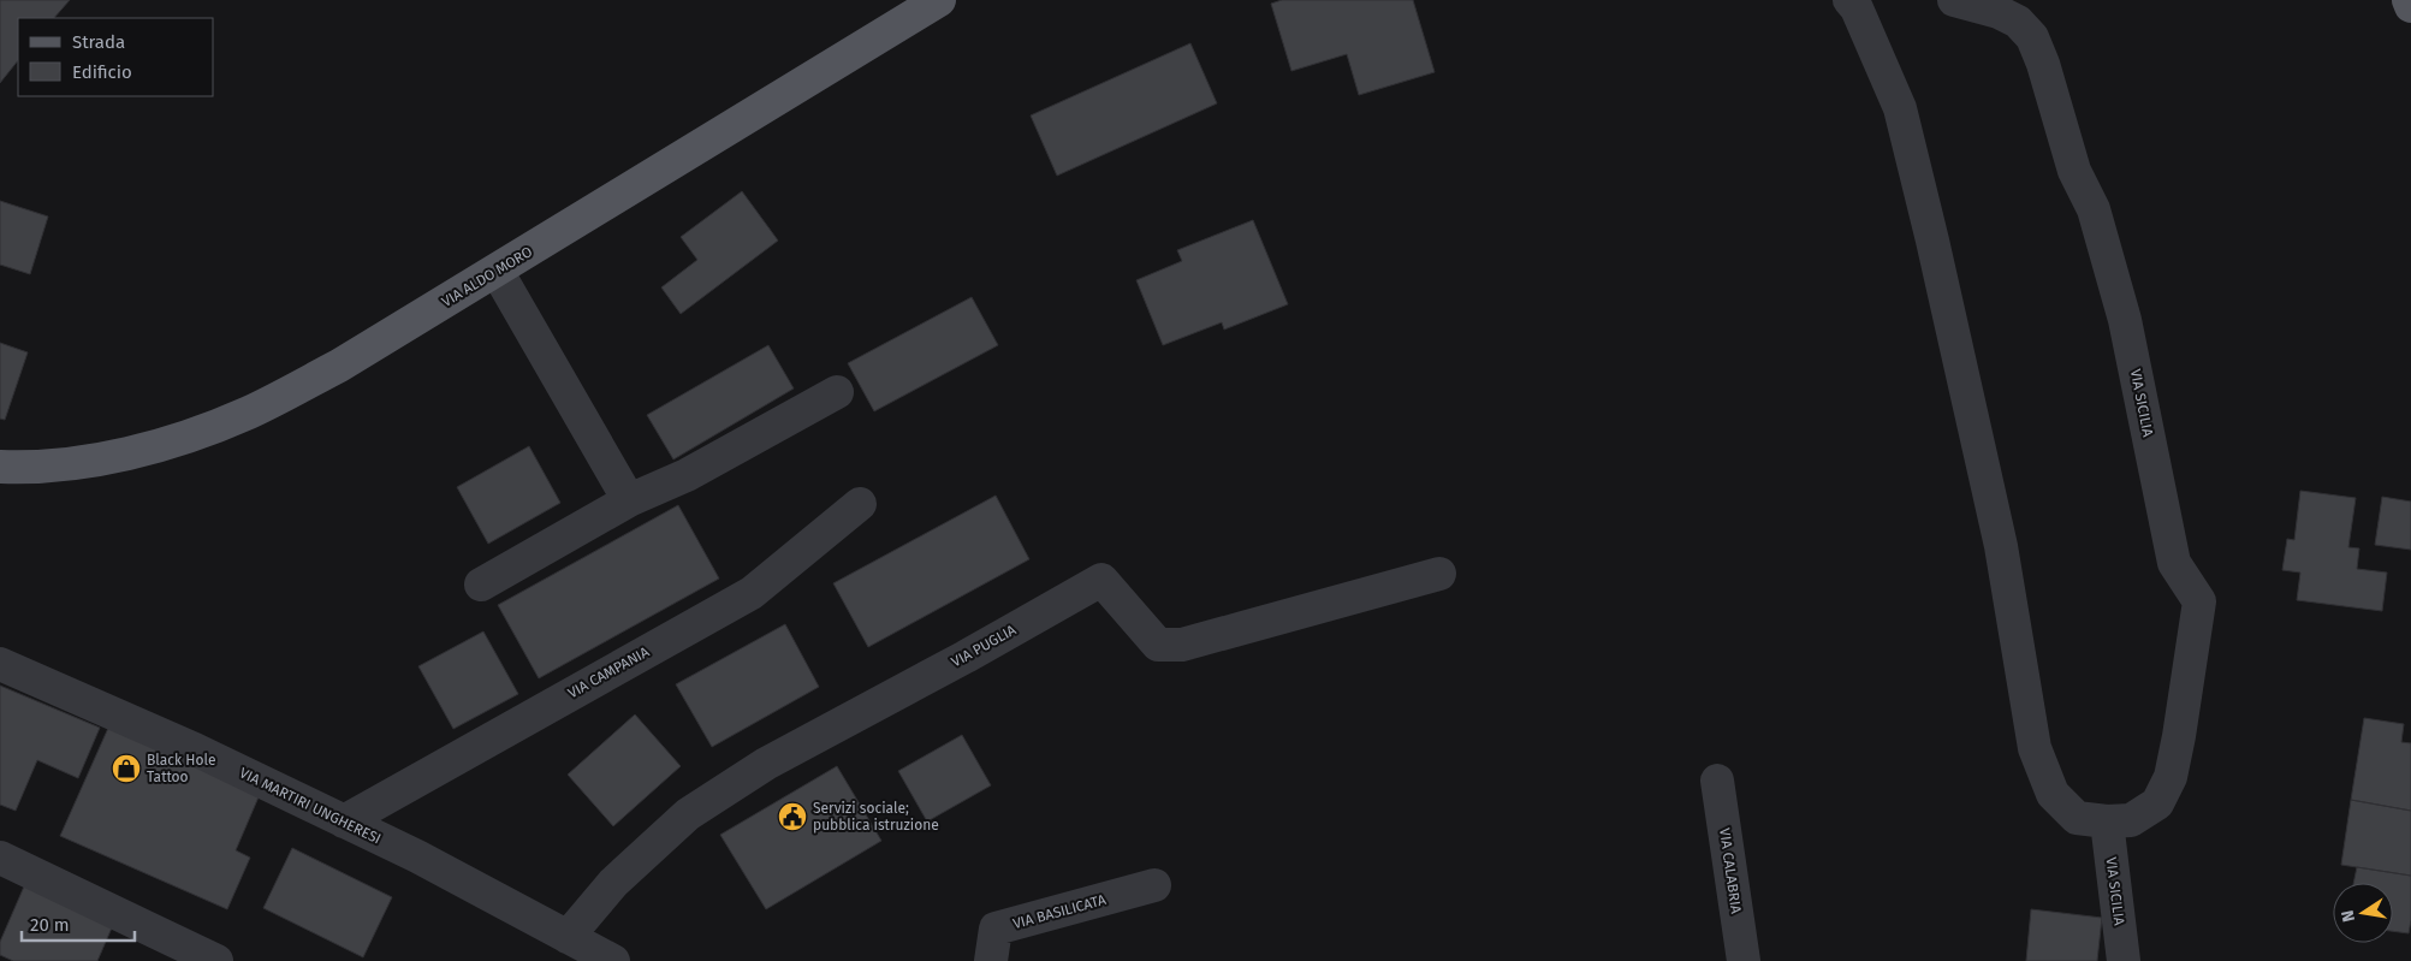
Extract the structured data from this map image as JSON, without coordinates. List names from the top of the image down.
{
  "streets": {
    "main road": ["VIA ALDO MORO"],
    "street": [
      "VIA SICILIA",
      "VIA PUGLIA",
      "VIA CAMPANIA",
      "VIA MARTIRI UNGHERESI",
      "VIA CALABRIA",
      "VIA BASILICATA"
    ]
  },
  "crossings": [
    ["VIA PUGLIA", "VIA MARTIRI UNGHERESI"],
    ["VIA CAMPANIA", "VIA MARTIRI UNGHERESI"]
  ],
  "places": {
    "shop": ["Black Hole Tattoo"],
    "public building": ["Servizi sociale; pubblica istruzione"]
  },
  "legend": ["Strada", "Edificio"],
  "scale_bar": "20 m",
  "north": "left"
}
